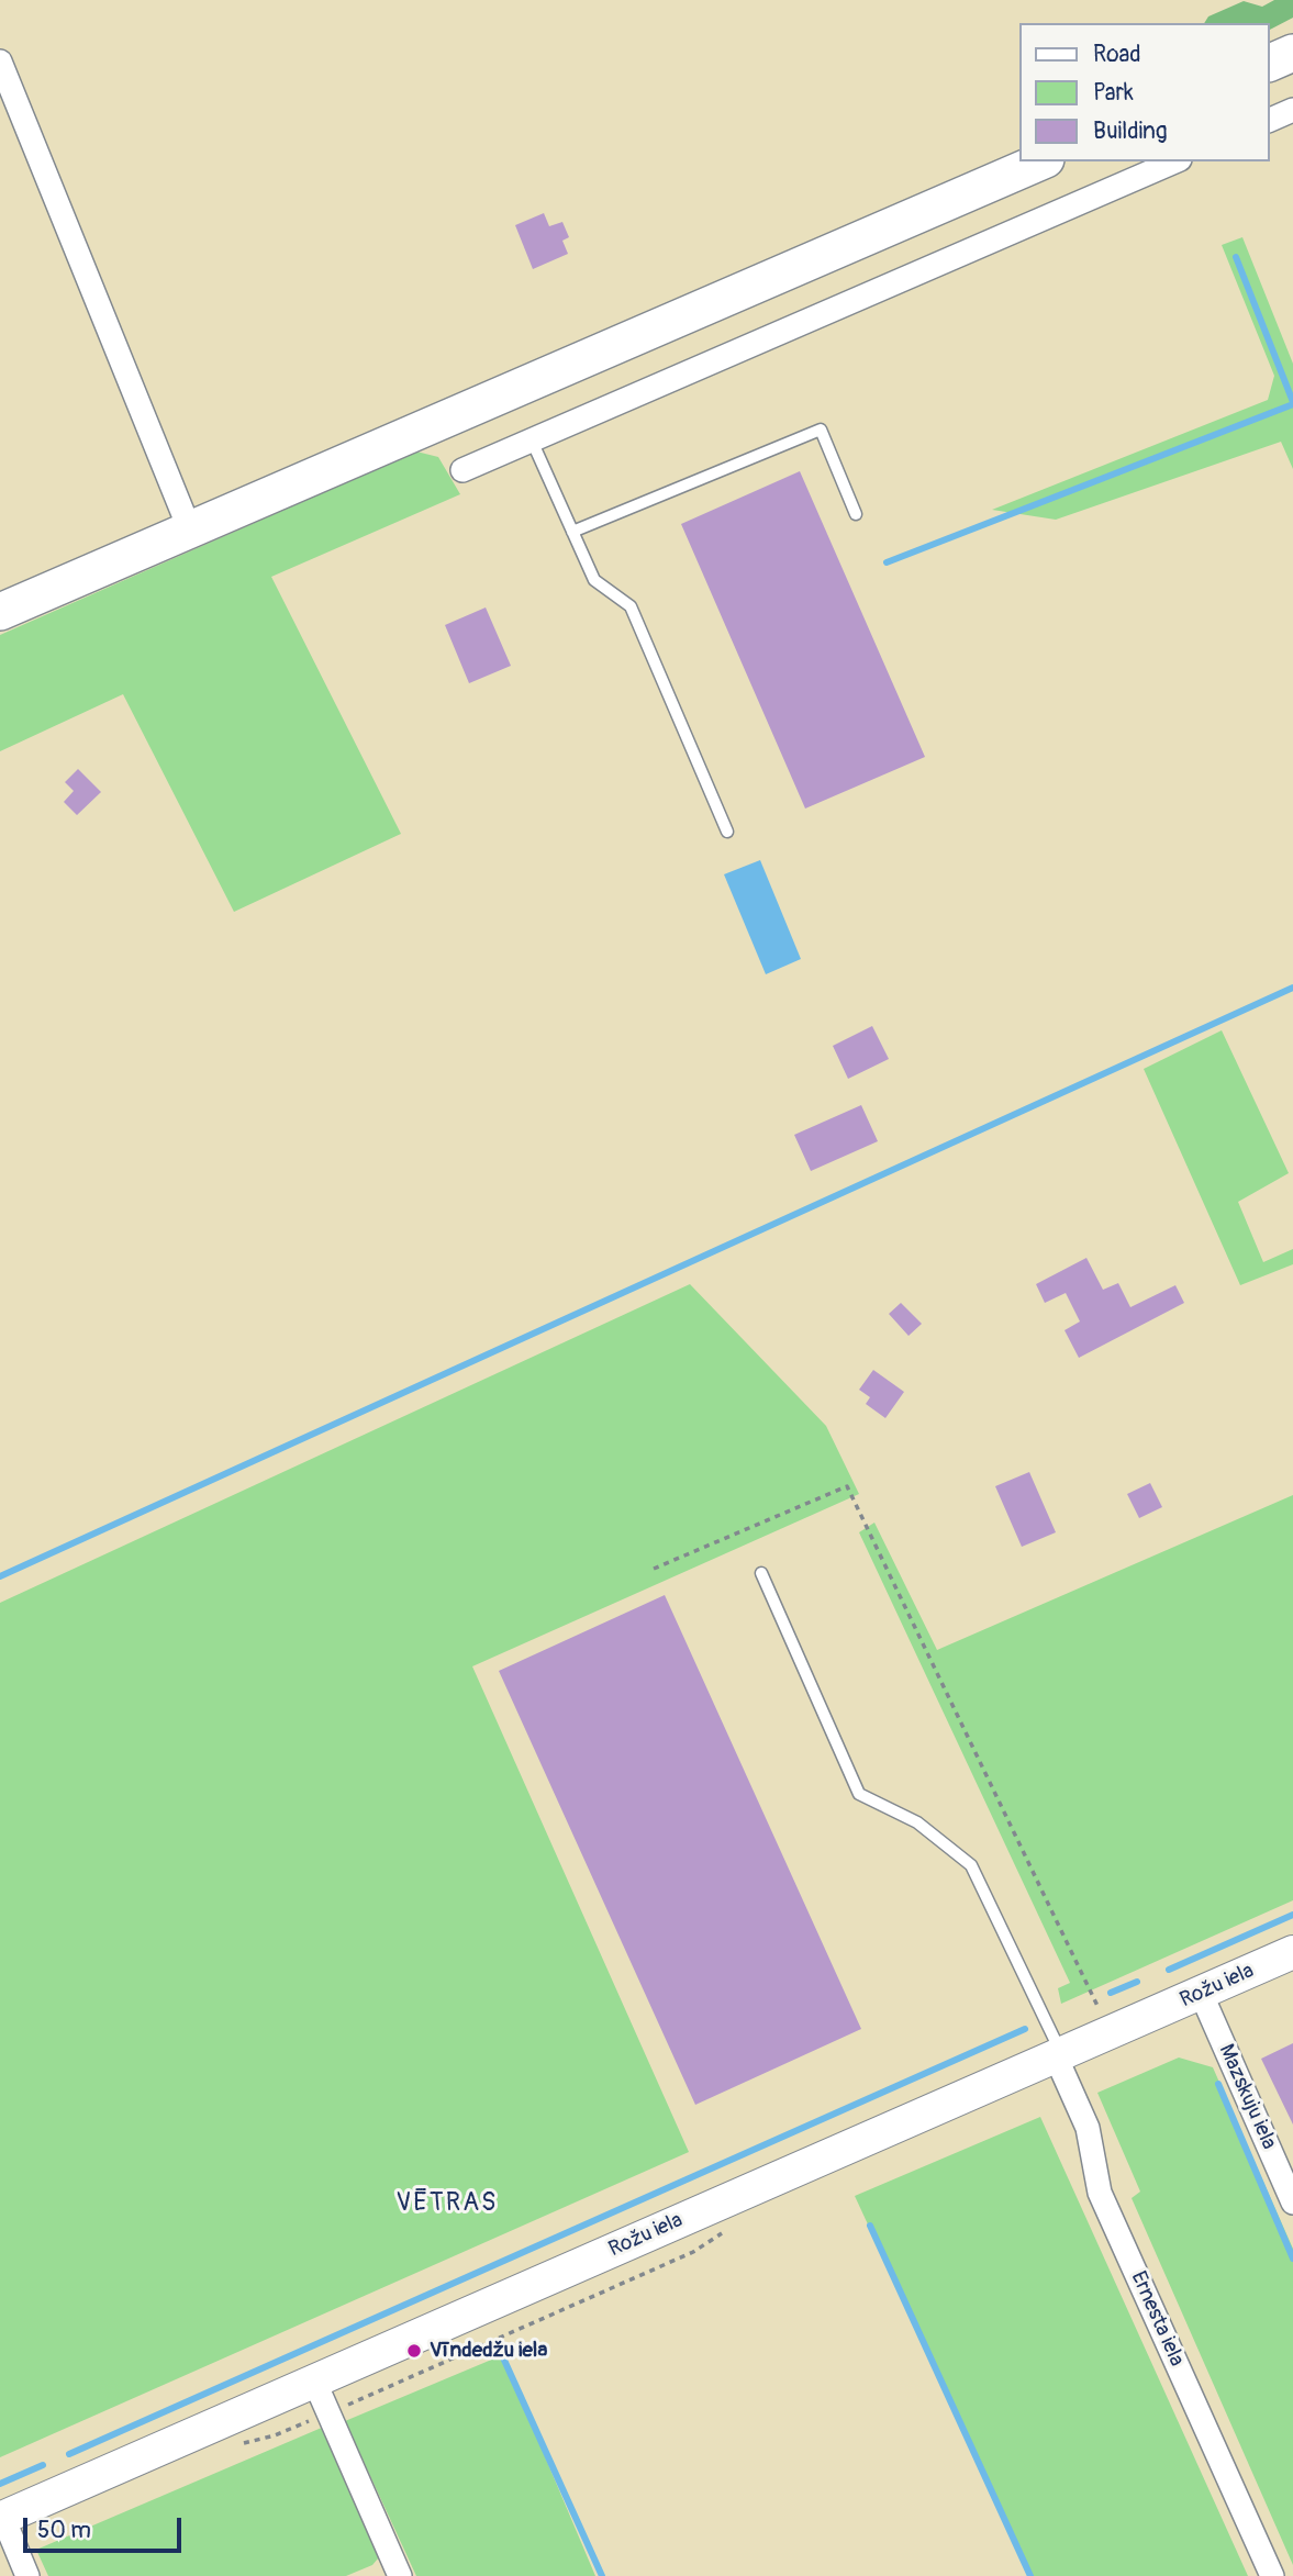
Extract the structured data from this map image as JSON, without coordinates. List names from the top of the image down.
{
  "streets": {
    "street": ["Rožu iela", "Mazskuju iela", "Ernesta iela"]
  },
  "crossings": [
    ["Rožu iela", "Mazskuju iela"],
    ["Rožu iela", "Ernesta iela"]
  ],
  "districts": ["VĒTRAS"],
  "places": ["Vīndedžu iela"],
  "legend": ["Road", "Park", "Building"],
  "scale_bar": "50 m"
}
